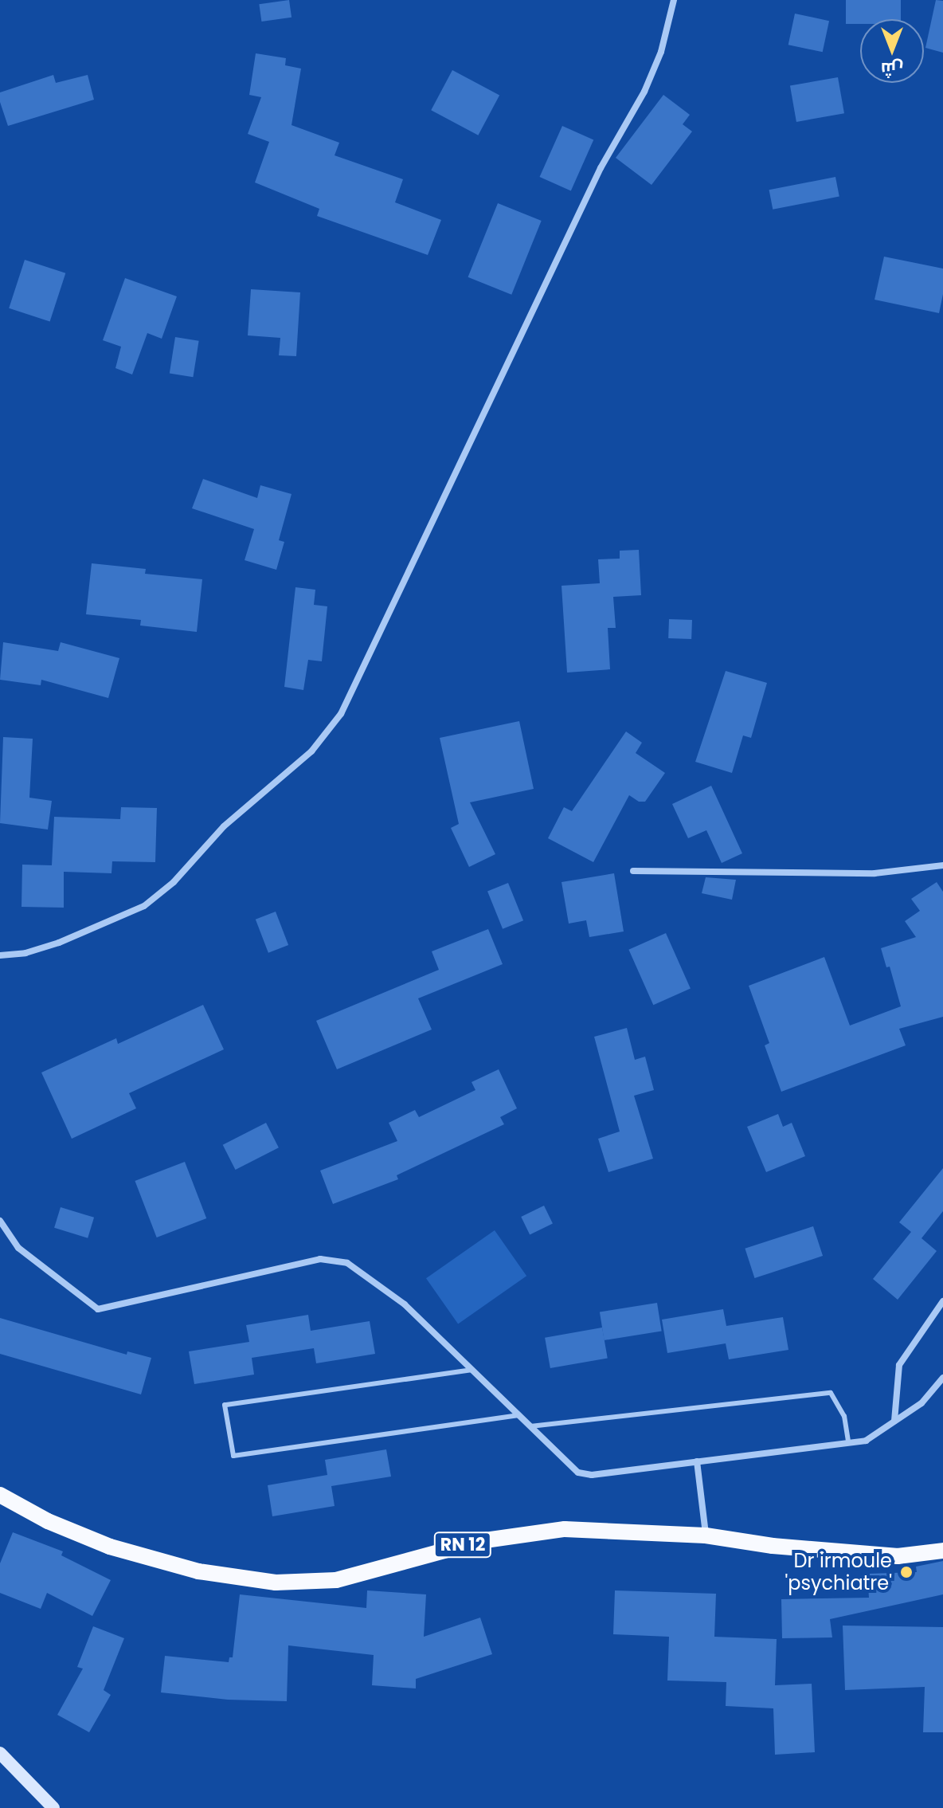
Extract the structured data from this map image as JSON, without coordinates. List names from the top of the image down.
{
  "streets": {
    "main road": ["RN 12"]
  },
  "places": ["Dr irmoule 'psychiatre'"],
  "north": "bottom"
}
